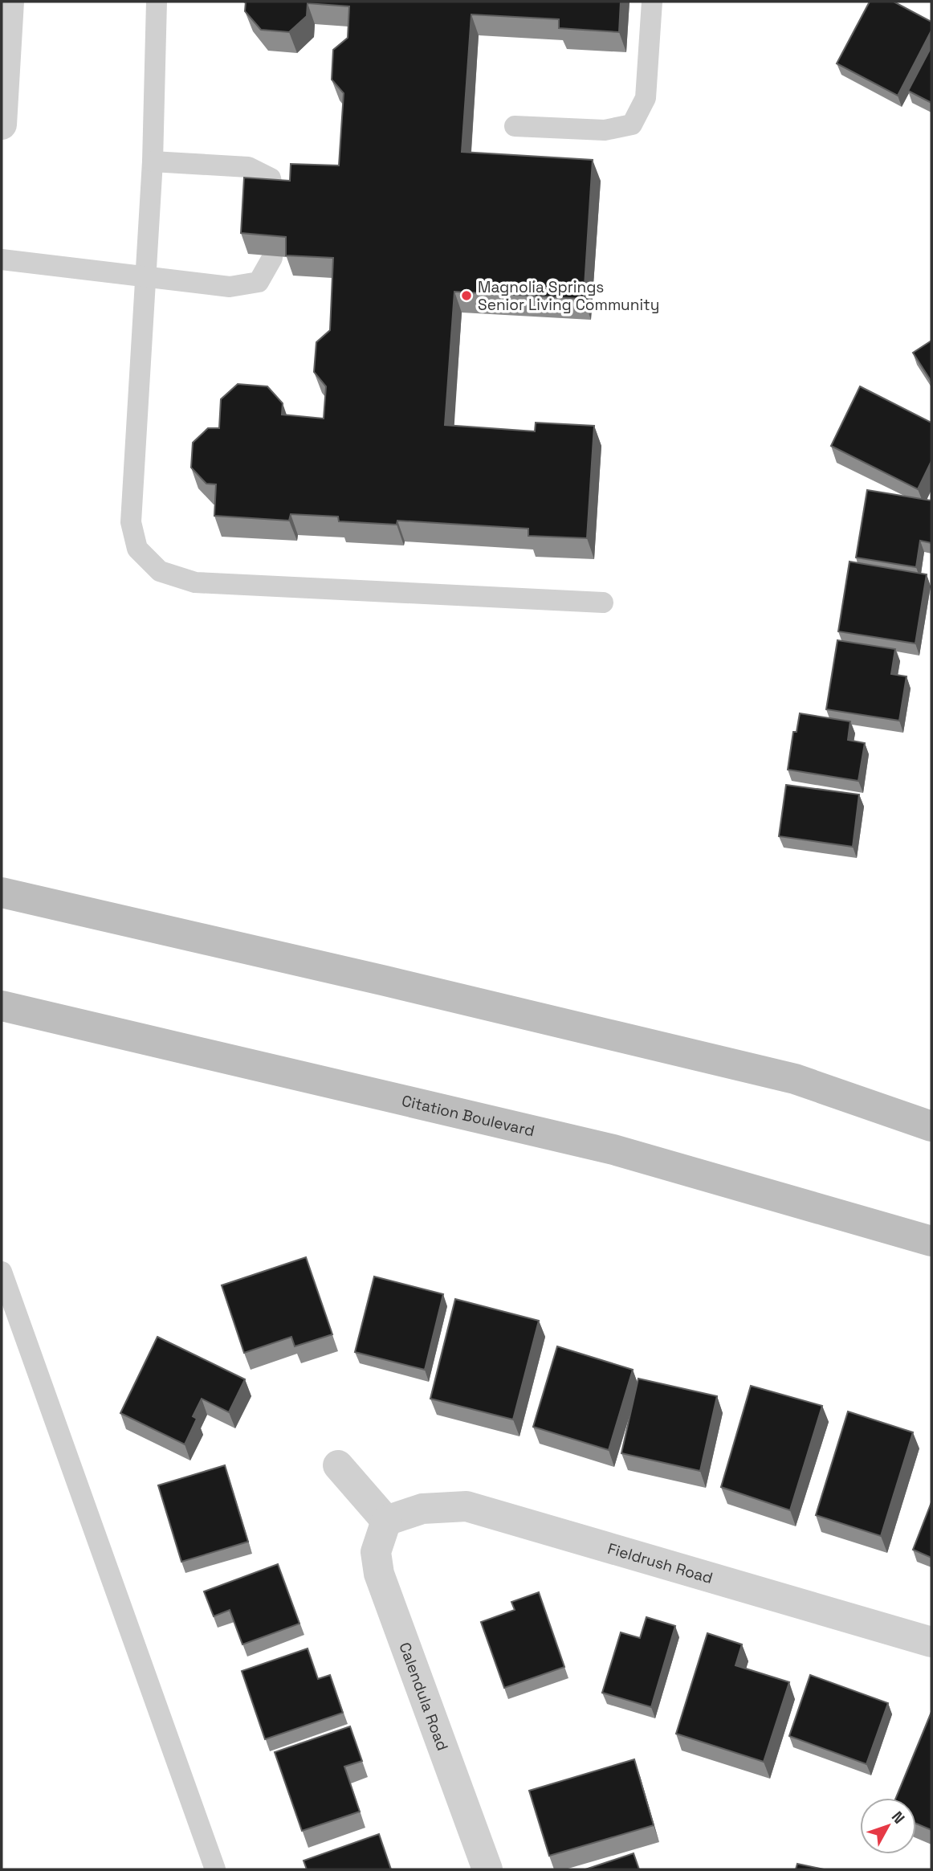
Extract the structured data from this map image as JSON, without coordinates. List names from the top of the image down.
{
  "streets": {
    "main road": ["Citation Boulevard"],
    "street": ["Fieldrush Road", "Calendula Road"]
  },
  "crossings": [
    ["Fieldrush Road", "Calendula Road"]
  ],
  "places": ["Magnolia Springs Senior Living Community"],
  "north": "top right"
}
